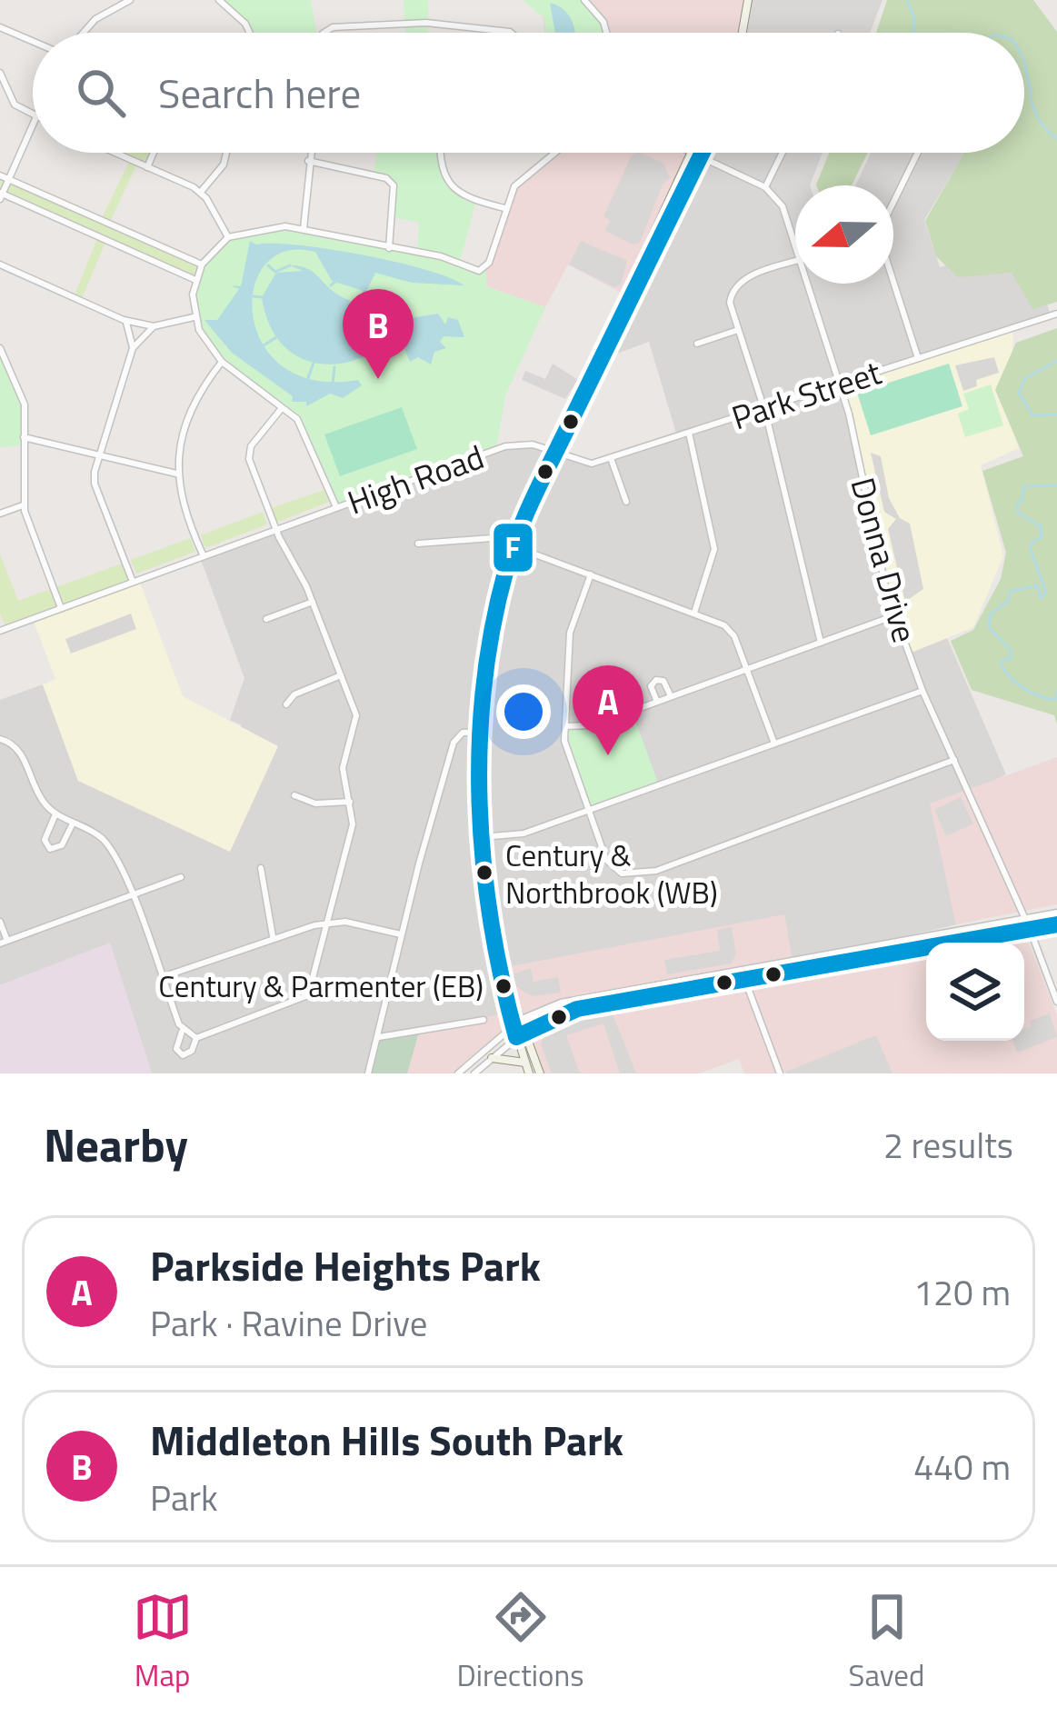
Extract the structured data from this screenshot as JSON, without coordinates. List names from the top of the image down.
{
  "streets": {
    "street": ["Park Street", "High Road", "Donna Drive"]
  },
  "crossings": [
    ["Park Street", "High Road"],
    ["Park Street", "Donna Drive"]
  ],
  "places": ["Century & Northbrook (WB)", "Century & Parmenter (EB)"],
  "lines": ["transit line F"],
  "north": "left",
  "page": {
    "search": "Search here",
    "pins": ["B", "A"],
    "heading": ["Nearby", "2 results"],
    "list": [
      {
        "mark": "A",
        "name": "Parkside Heights Park",
        "note": "Park · Ravine Drive",
        "value": "120 m"
      },
      {
        "mark": "B",
        "name": "Middleton Hills South Park",
        "note": "Park",
        "value": "440 m"
      }
    ],
    "nav": ["Map", "Directions", "Saved"]
  }
}
